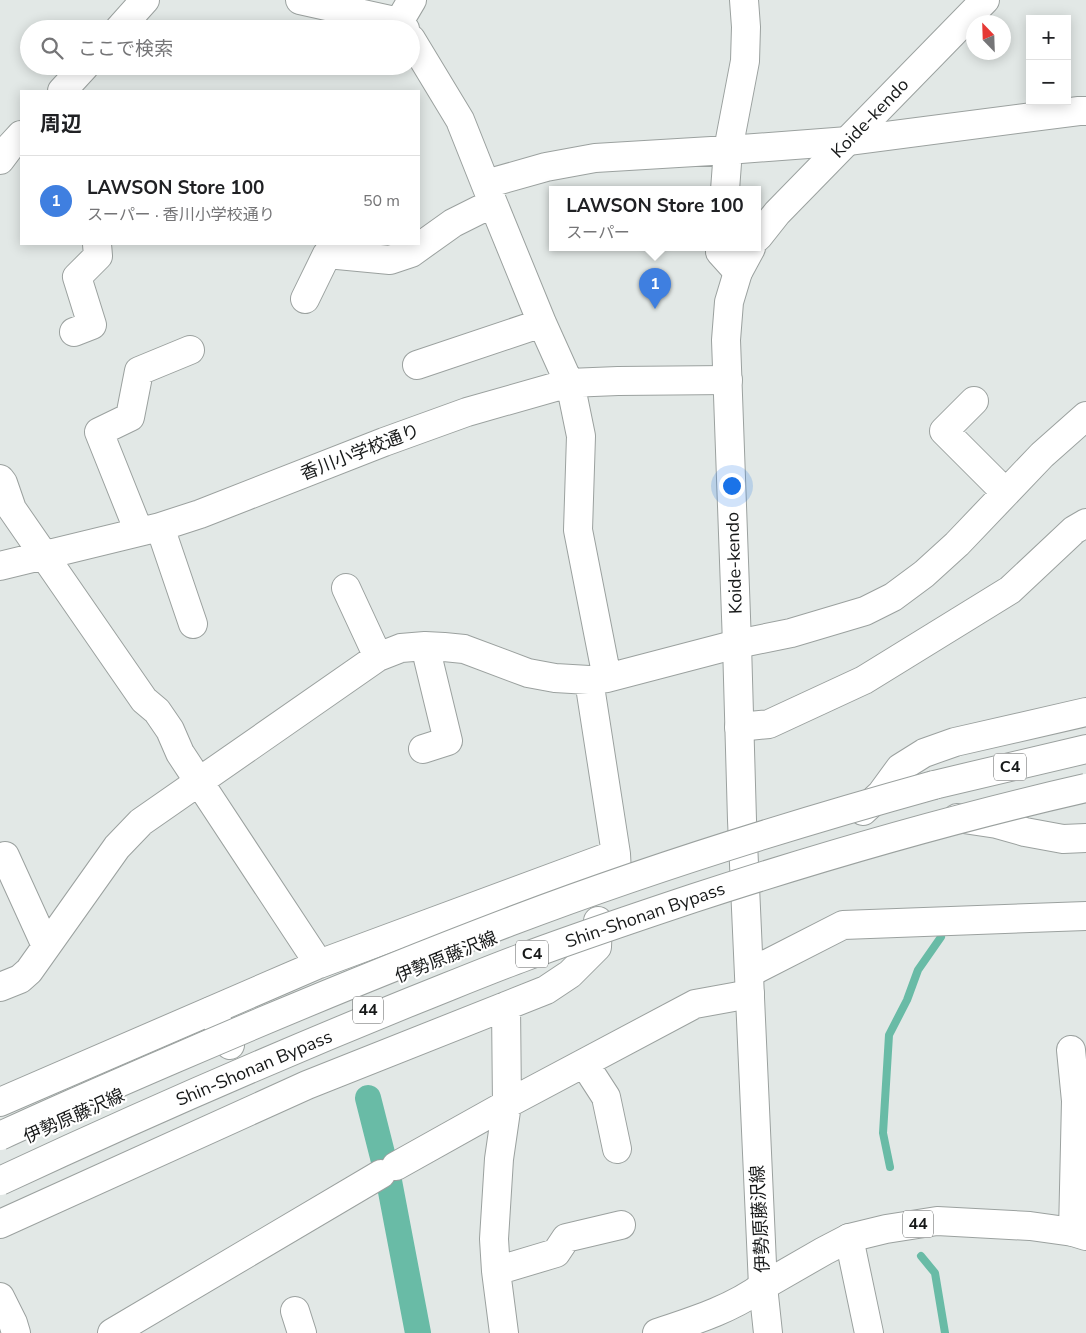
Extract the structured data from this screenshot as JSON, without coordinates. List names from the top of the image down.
{
  "streets": {
    "main road": [
      "Koide-kendo",
      "香川小学校通り",
      "C4",
      "Shin-Shonan Bypass",
      "伊勢原藤沢線",
      "44"
    ]
  },
  "crossings": [
    ["Koide-kendo", "香川小学校通り"],
    ["Koide-kendo", "伊勢原藤沢線"]
  ],
  "north": "top left",
  "page": {
    "map_buttons": ["+", "−"],
    "search": "ここで検索",
    "heading": "周辺",
    "list": [
      {
        "mark": "1",
        "name": "LAWSON Store 100",
        "note": "スーパー · 香川小学校通り",
        "value": "50 m"
      }
    ],
    "popup": ["LAWSON Store 100", "スーパー"],
    "pins": "1"
  }
}
